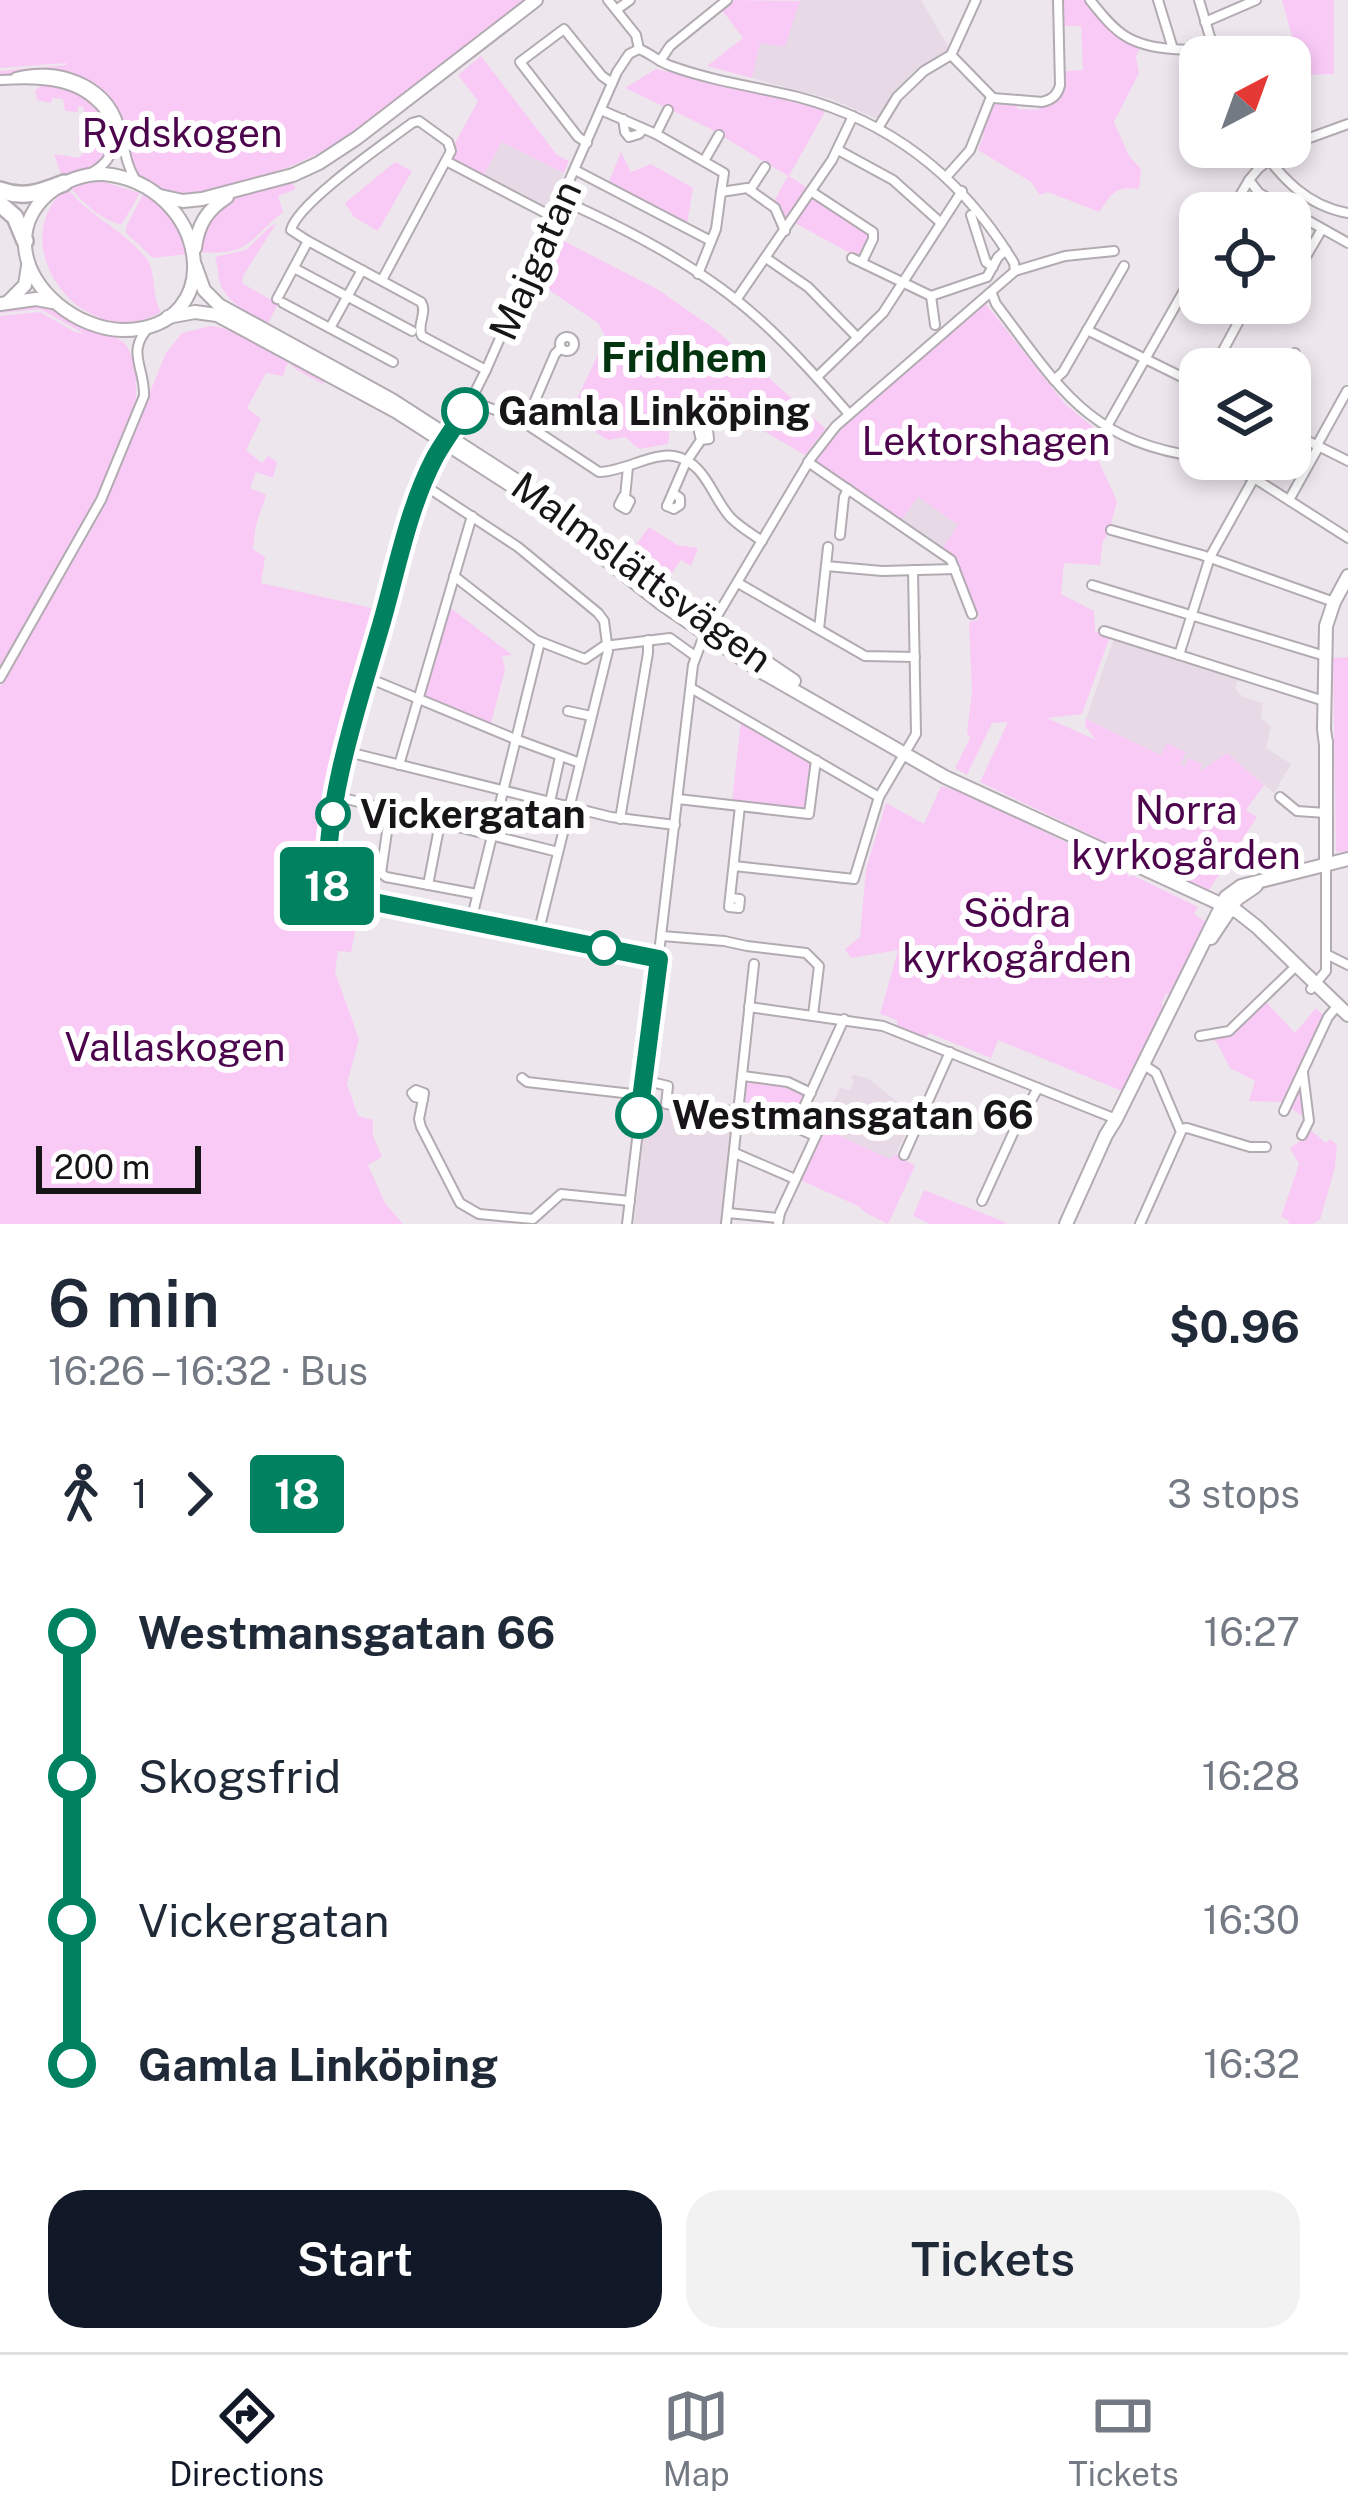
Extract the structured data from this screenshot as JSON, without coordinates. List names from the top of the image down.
{
  "streets": {
    "main road": ["Malmslättsvägen"],
    "street": ["Majgatan"]
  },
  "crossings": [
    ["Majgatan", "Malmslättsvägen"]
  ],
  "districts": ["Fridhem"],
  "parks": [
    "Rydskogen",
    "Lektorshagen",
    "Norra kyrkogården",
    "Södra kyrkogården",
    "Vallaskogen"
  ],
  "places": ["Gamla Linköping", "Vickergatan", "Westmansgatan 66"],
  "lines": ["bus line 18"],
  "scale_bar": "200 m",
  "north": "top right",
  "page": {
    "on_map": "18",
    "scale": "200 m",
    "heading": ["6 min", "16:26 – 16:32 · Bus", "$0.96"],
    "legs": ["1", "18", "3 stops"],
    "list": [
      {
        "name": "Westmansgatan 66",
        "value": "16:27"
      },
      {
        "name": "Skogsfrid",
        "value": "16:28"
      },
      {
        "name": "Vickergatan",
        "value": "16:30"
      },
      {
        "name": "Gamla Linköping",
        "value": "16:32"
      }
    ],
    "buttons": ["Start", "Tickets"],
    "tabs": ["Directions", "Map", "Tickets"]
  }
}
